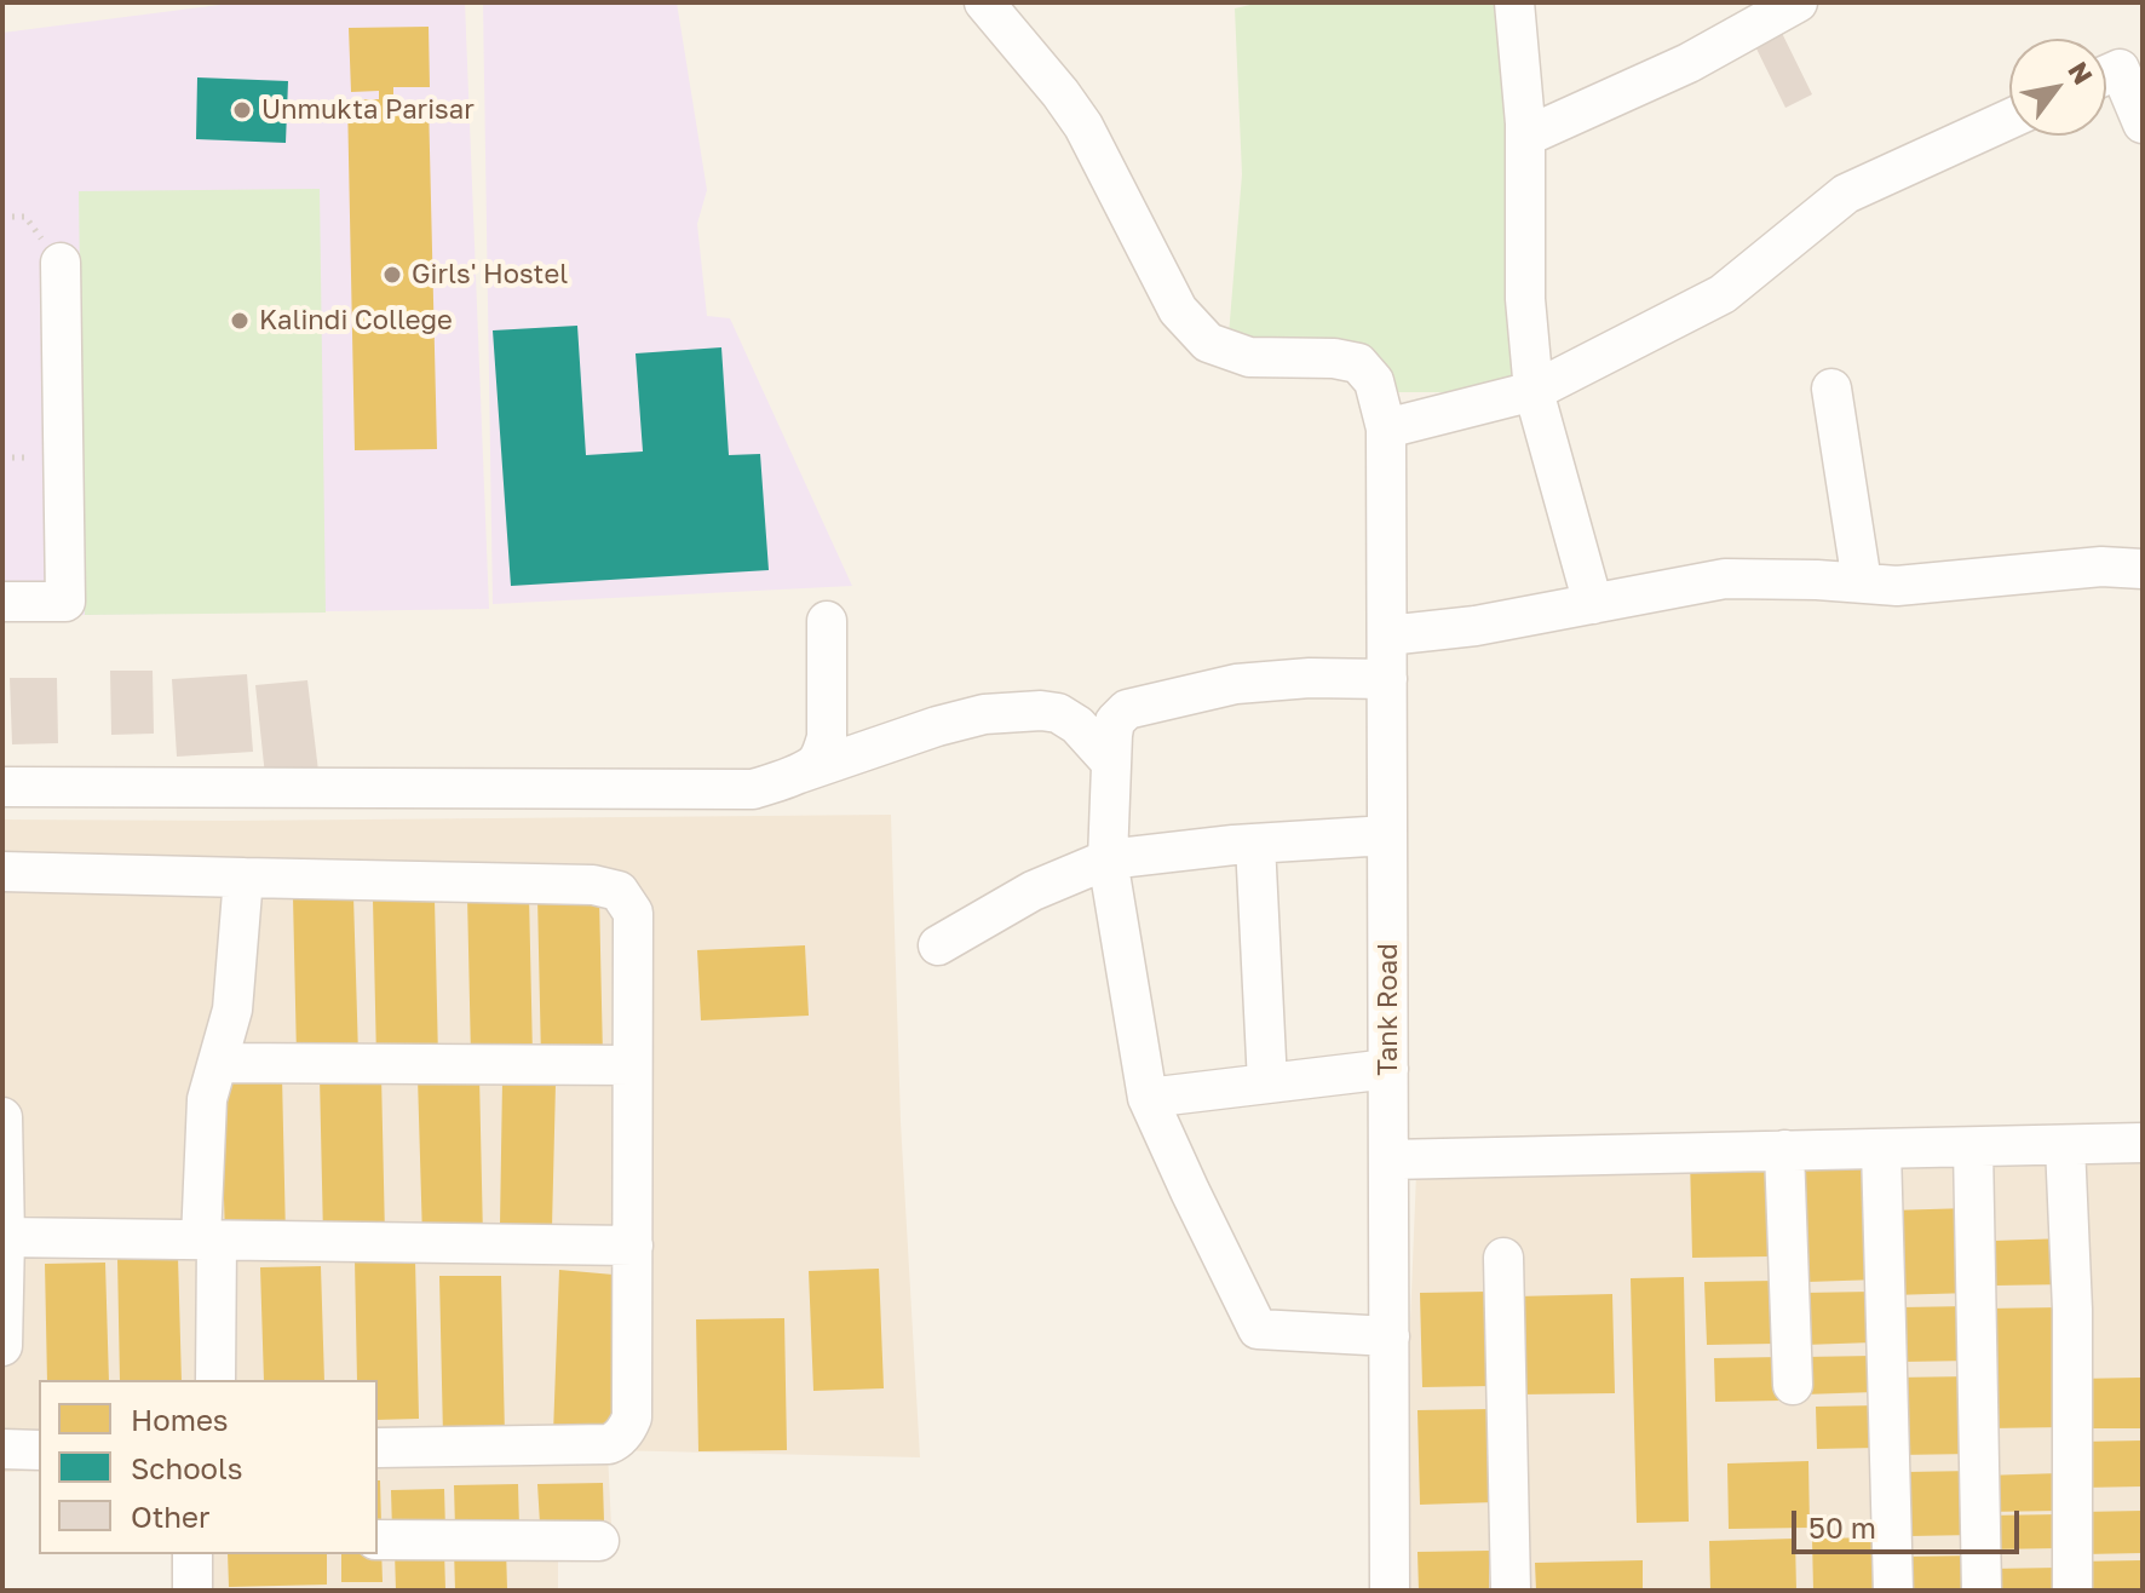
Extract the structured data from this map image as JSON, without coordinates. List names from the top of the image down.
{
  "streets": {
    "street": ["Tank Road"]
  },
  "places": ["Unmukta Parisar", "Girls' Hostel", "Kalindi College"],
  "legend": ["Homes", "Schools", "Other"],
  "scale_bar": "50 m",
  "north": "top right"
}
